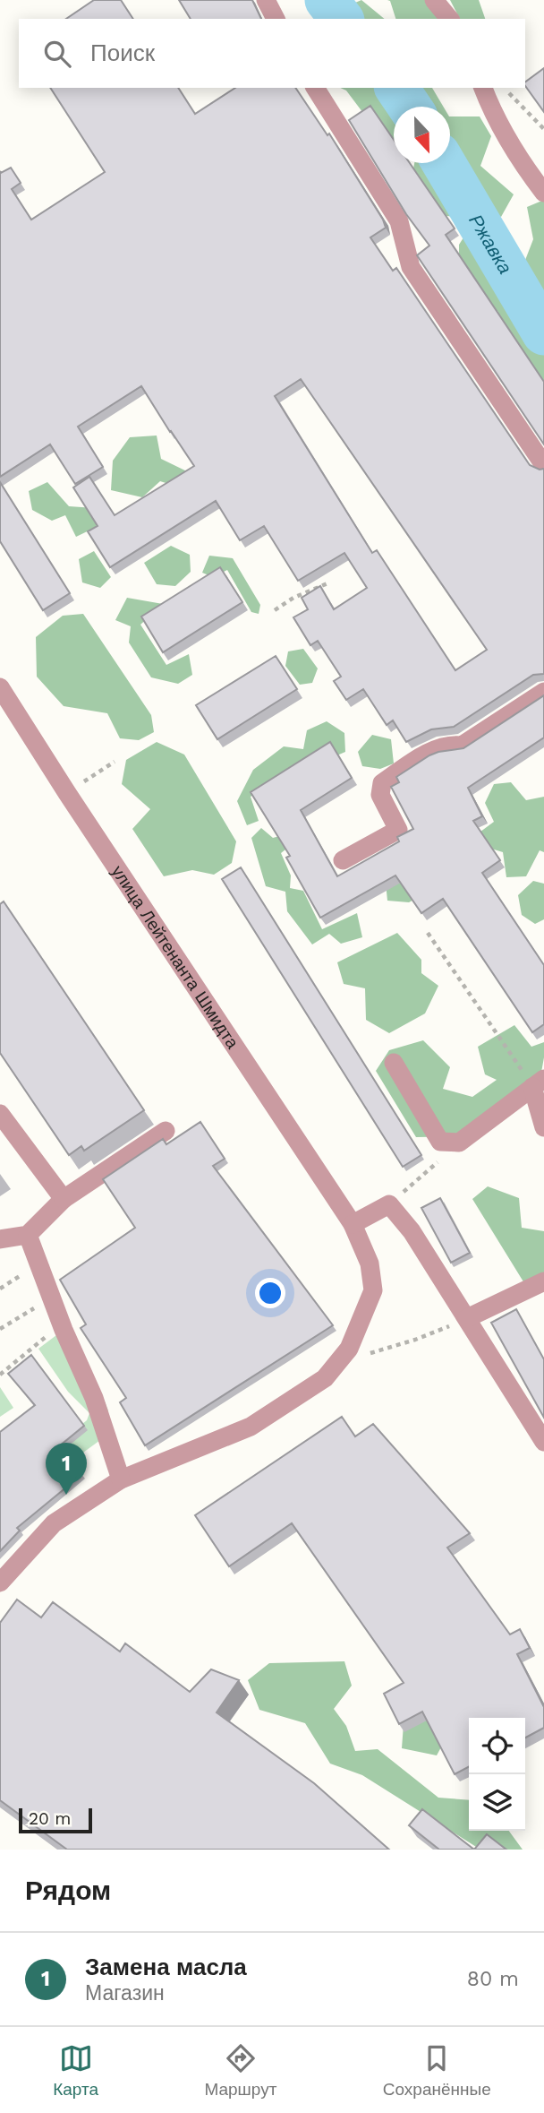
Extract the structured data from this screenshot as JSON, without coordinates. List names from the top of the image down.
{
  "streets": {
    "street": ["улица Лейтенанта Шмидта"]
  },
  "water": ["Ржавка"],
  "scale_bar": "20 m",
  "north": "bottom",
  "page": {
    "search": "Поиск",
    "pins": "1",
    "scale": "20 m",
    "heading": "Рядом",
    "list": [
      {
        "mark": "1",
        "name": "Замена масла",
        "note": "Магазин",
        "value": "80 m"
      }
    ],
    "nav": ["Карта", "Маршрут", "Сохранённые"]
  }
}
